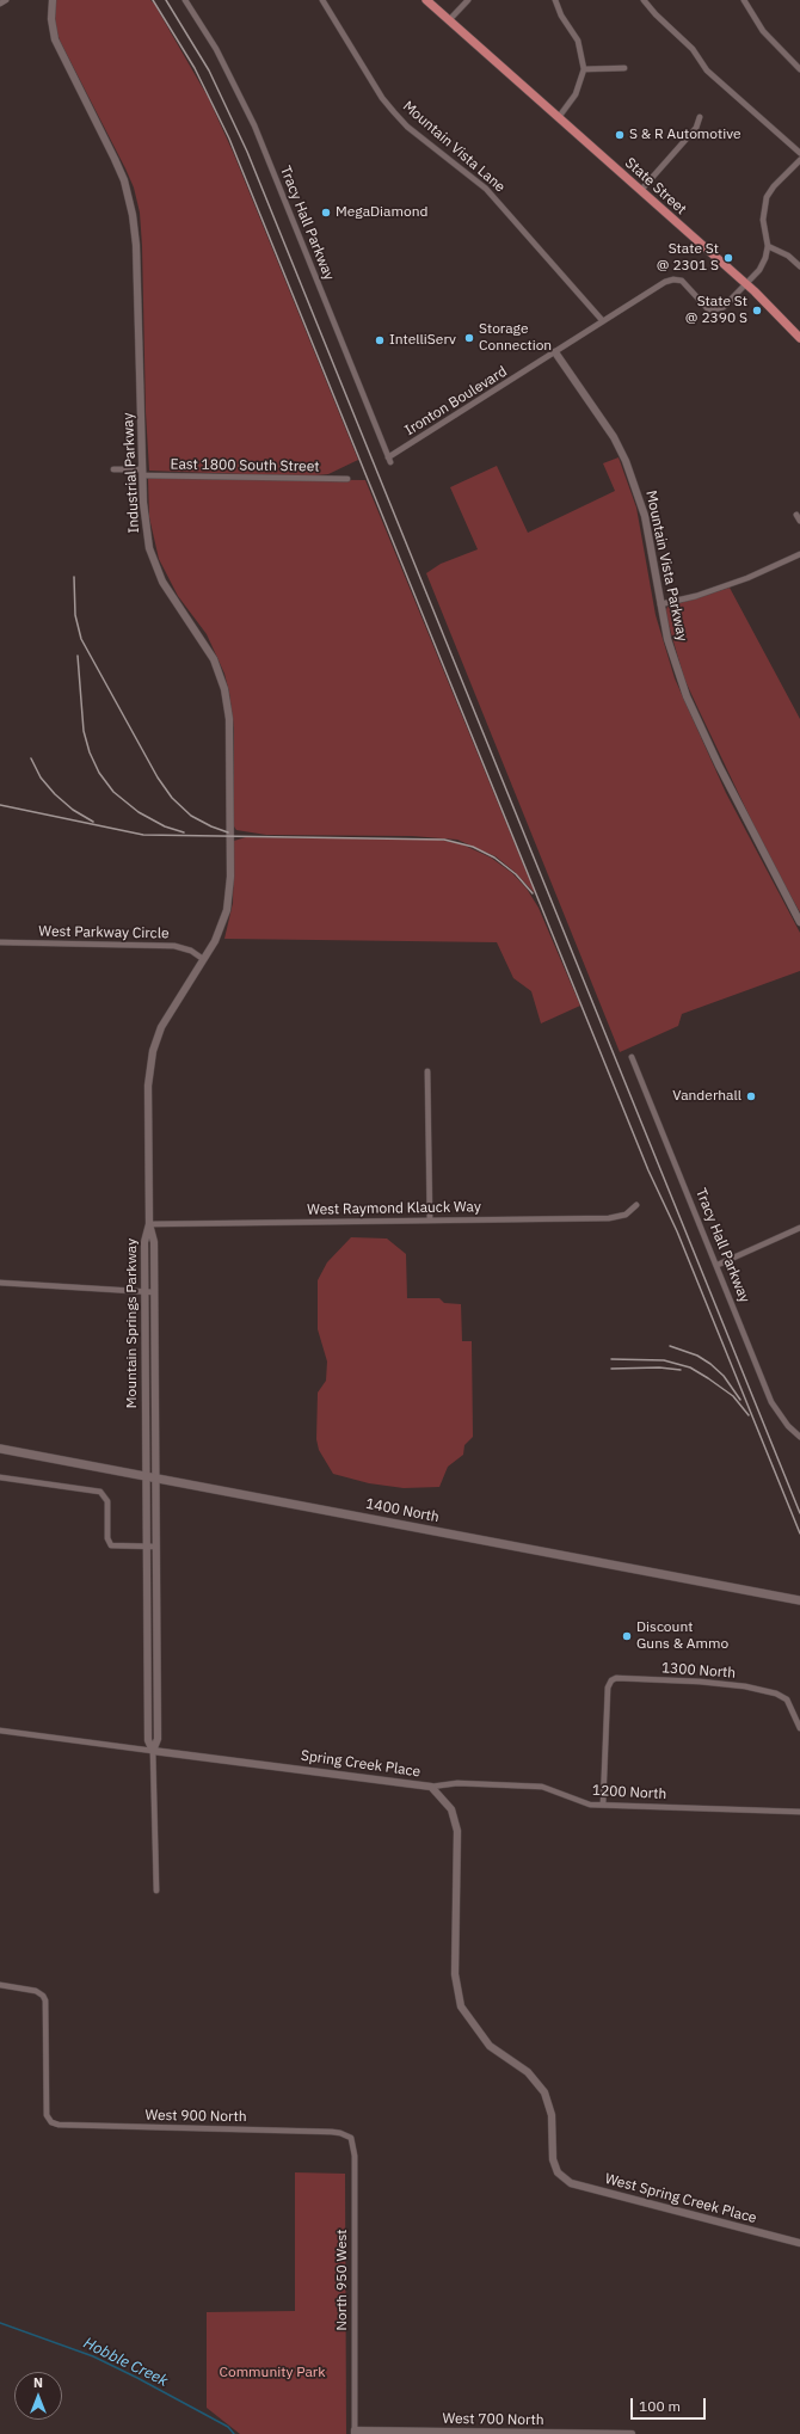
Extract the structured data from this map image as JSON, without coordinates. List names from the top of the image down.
{
  "streets": {
    "main road": ["State Street", "1400 North"],
    "street": [
      "Mountain Vista Lane",
      "Tracy Hall Parkway",
      "Ironton Boulevard",
      "East 1800 South Street",
      "Industrial Parkway",
      "Mountain Vista Parkway",
      "West Parkway Circle",
      "West Raymond Klauck Way",
      "Mountain Springs Parkway",
      "1300 North",
      "Spring Creek Place",
      "1200 North",
      "West 900 North",
      "West Spring Creek Place",
      "North 950 West",
      "West 700 North"
    ]
  },
  "crossings": [
    ["Mountain Vista Lane", "Ironton Boulevard"],
    ["State Street", "Ironton Boulevard"],
    ["Tracy Hall Parkway", "Ironton Boulevard"],
    ["Ironton Boulevard", "Mountain Vista Parkway"],
    ["East 1800 South Street", "Industrial Parkway"],
    ["Industrial Parkway", "West Parkway Circle"],
    ["Industrial Parkway", "West Raymond Klauck Way"],
    ["Industrial Parkway", "Mountain Springs Parkway"],
    ["West Raymond Klauck Way", "Mountain Springs Parkway"],
    ["Mountain Springs Parkway", "1400 North"],
    ["Mountain Springs Parkway", "Spring Creek Place"],
    ["1300 North", "1200 North"],
    ["Spring Creek Place", "1200 North"],
    ["Spring Creek Place", "West Spring Creek Place"],
    ["West 900 North", "North 950 West"],
    ["North 950 West", "West 700 North"]
  ],
  "water": ["Hobble Creek"],
  "parks": ["Community Park"],
  "places": [
    "S & R Automotive",
    "MegaDiamond",
    "State St @ 2301 S",
    "State St @ 2390 S",
    "Storage Connection",
    "IntelliServ",
    "Vanderhall",
    "Discount Guns & Ammo"
  ],
  "scale_bar": "100 m",
  "north": "top"
}
